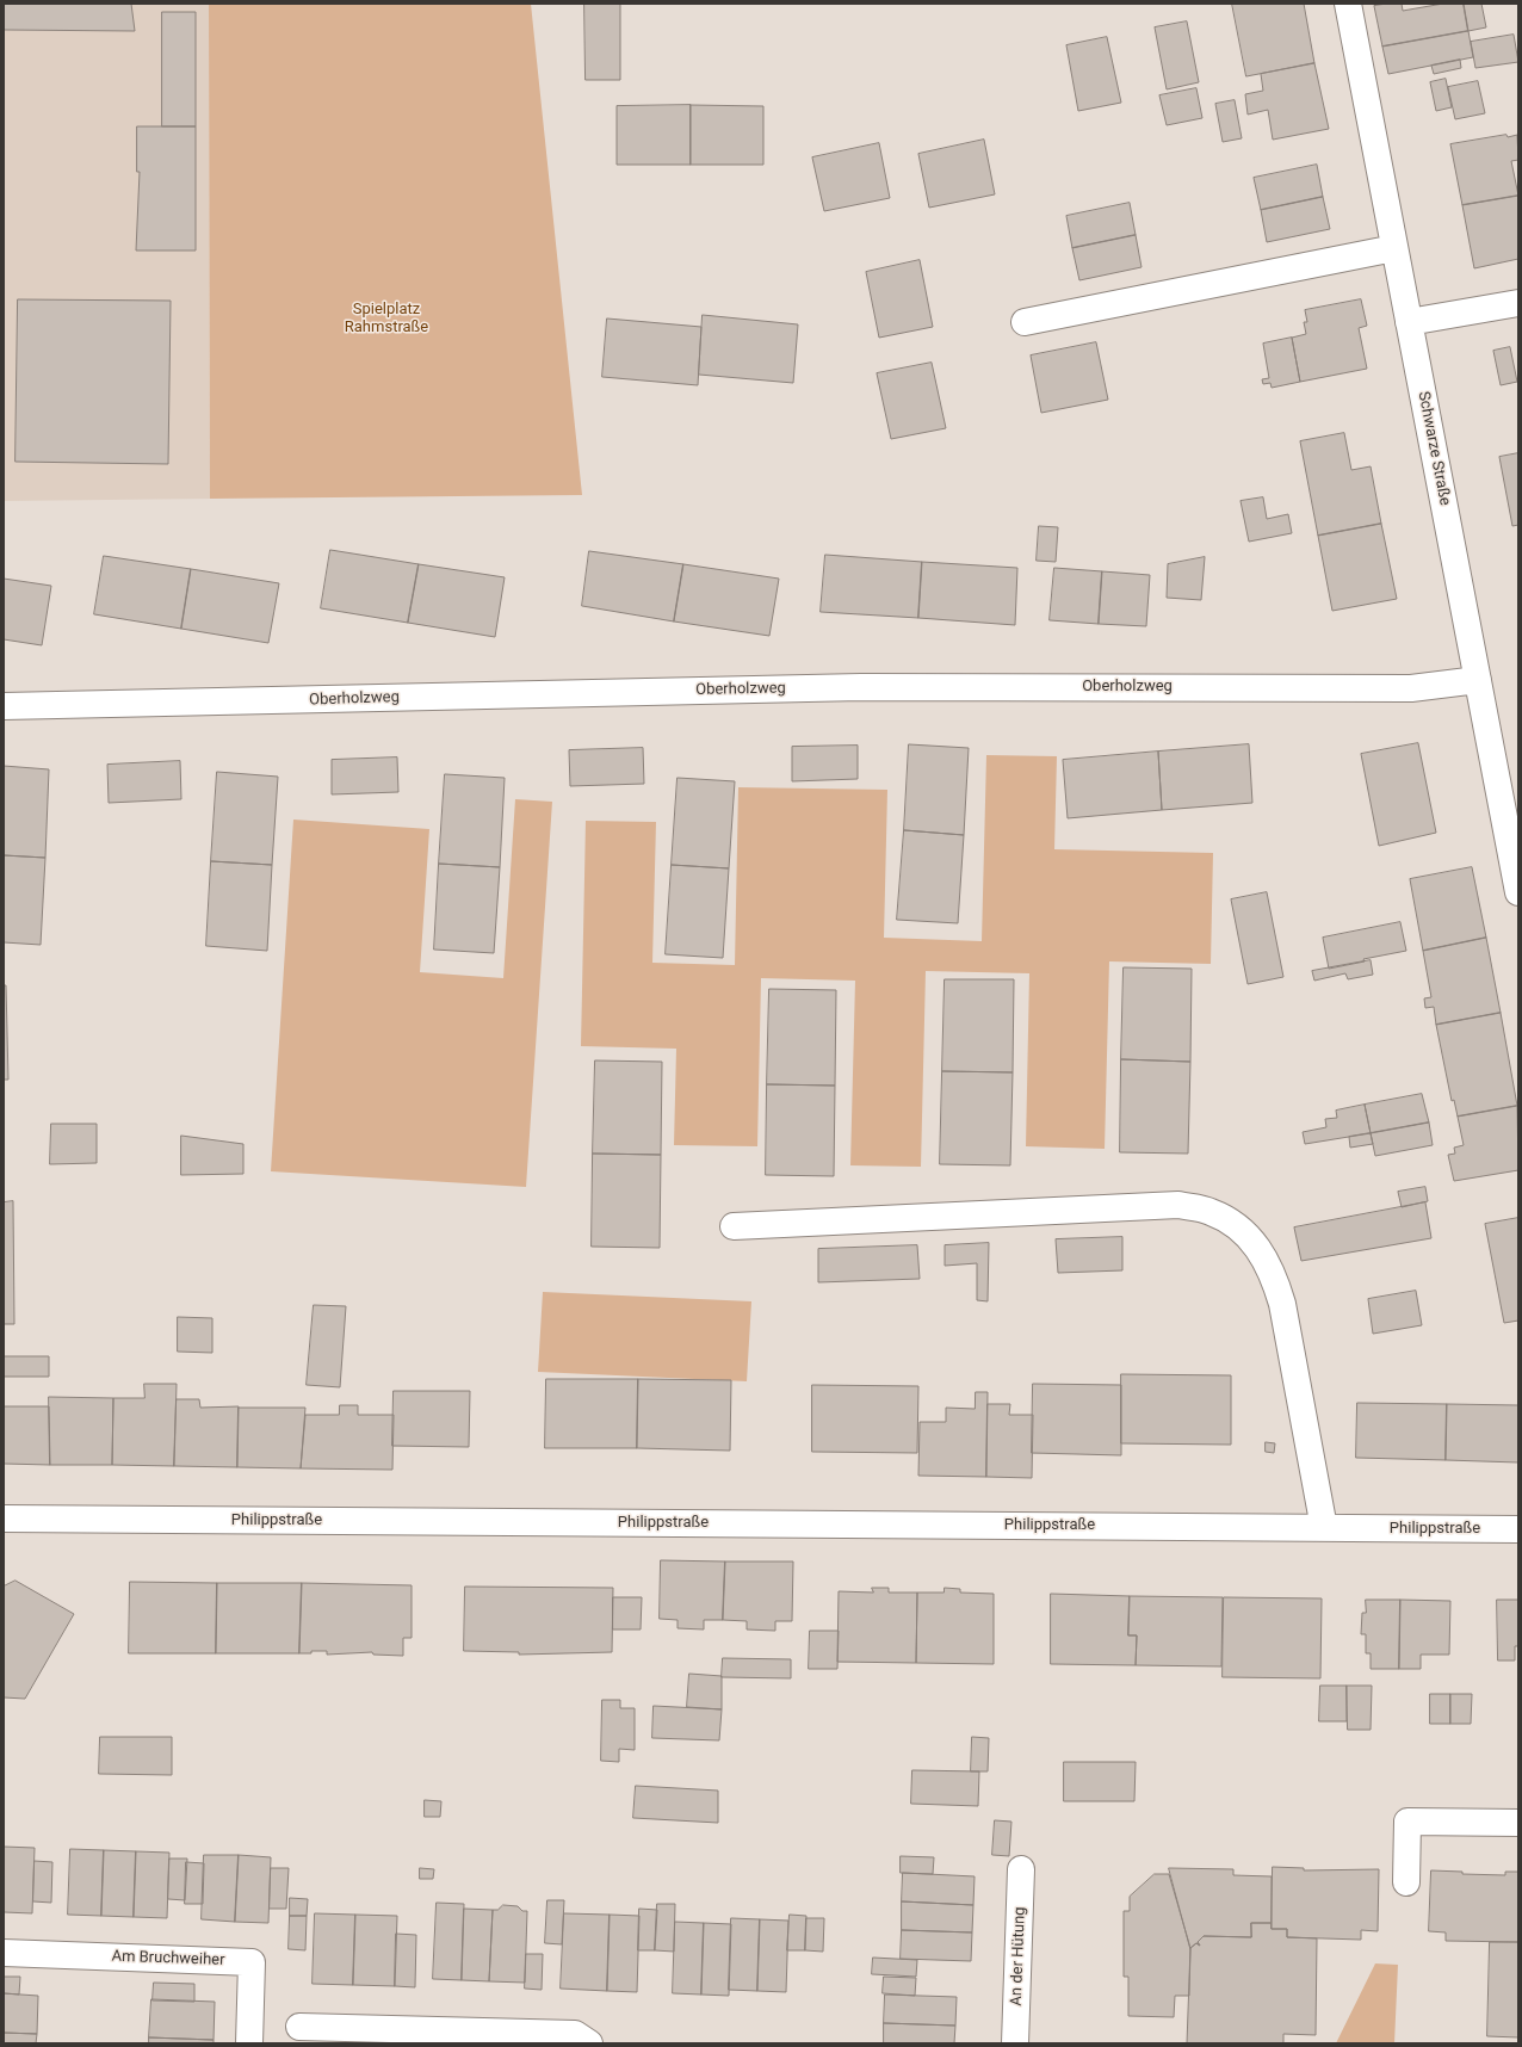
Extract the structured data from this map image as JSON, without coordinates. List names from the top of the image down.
{
  "streets": {
    "street": [
      "Schwarze Straße",
      "Oberholzweg",
      "Philippstraße",
      "An der Hütung",
      "Am Bruchweiher"
    ]
  },
  "crossings": [
    ["Schwarze Straße", "Oberholzweg"]
  ],
  "parks": ["Spielplatz Rahmstraße"]
}
